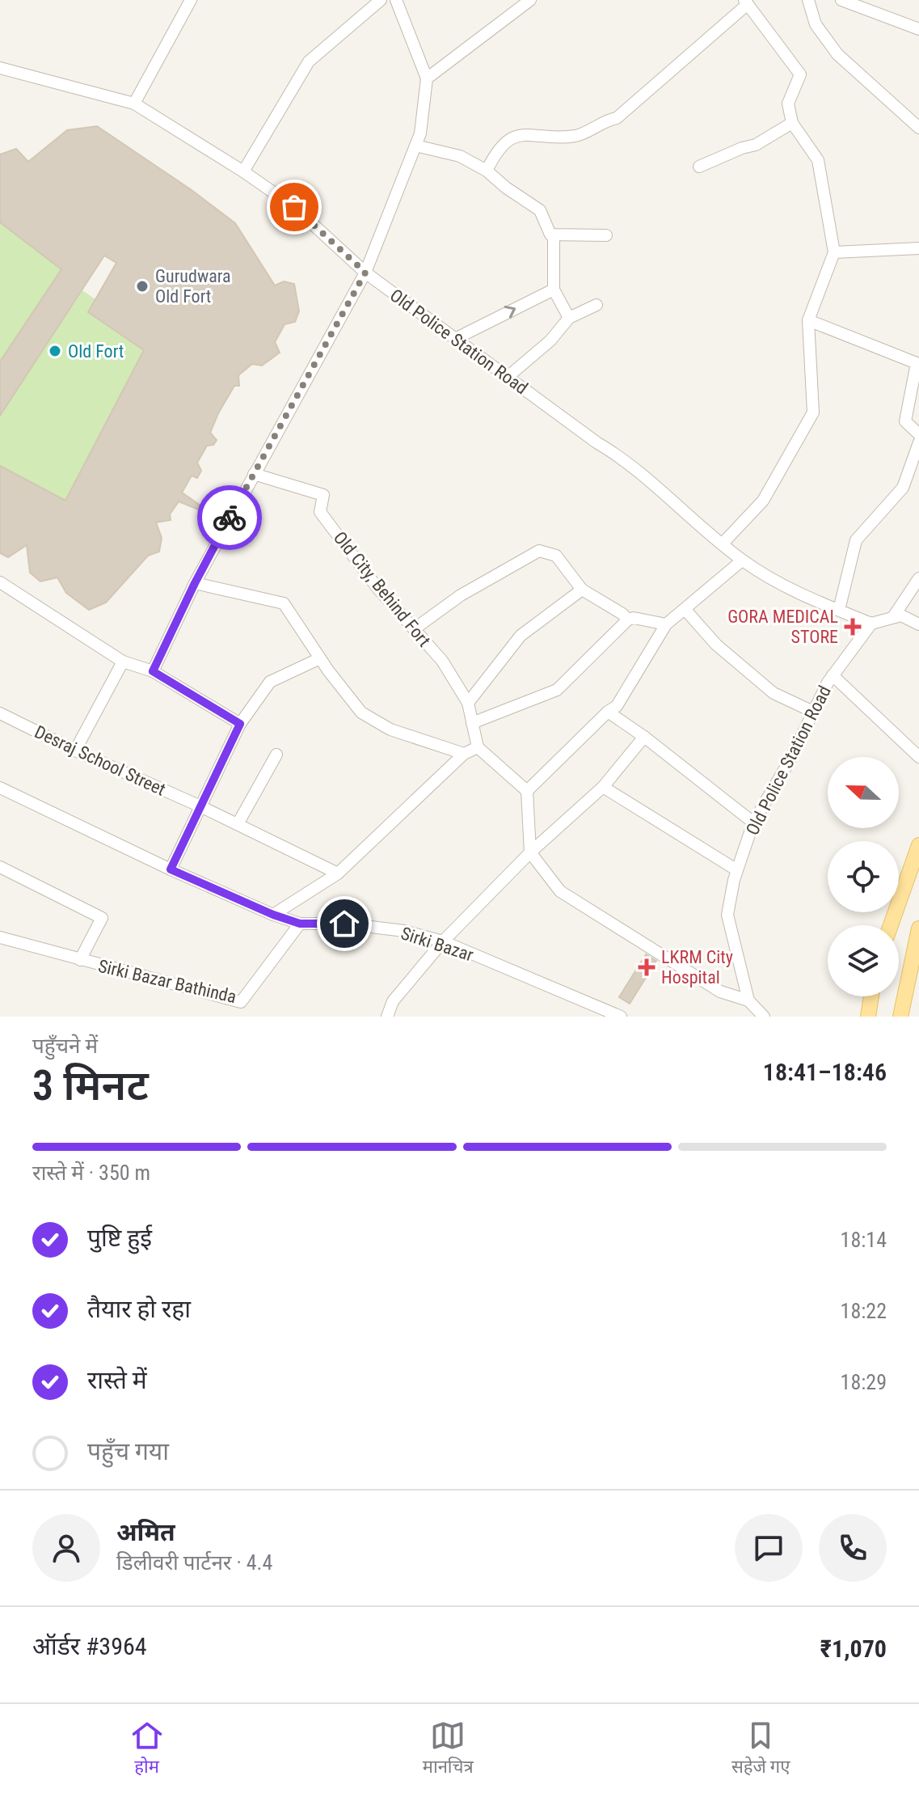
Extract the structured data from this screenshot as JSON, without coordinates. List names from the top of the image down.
{
  "streets": {
    "street": [
      "Old Police Station Road",
      "Old City, Behind Fort",
      "Desraj School Street",
      "Sirki Bazar",
      "Sirki Bazar Bathinda"
    ]
  },
  "crossings": [
    ["Sirki Bazar", "Sirki Bazar Bathinda"]
  ],
  "places": {
    "other": ["Gurudwara Old Fort", "Old Fort"],
    "health": ["GORA MEDICAL STORE", "LKRM City Hospital"]
  },
  "north": "left",
  "page": {
    "heading": ["3 मिनट", "पहुँचने में", "18:41–18:46"],
    "panel": [
      "अमित",
      "डिलीवरी पार्टनर · 4.4",
      "ऑर्डर #3964",
      "₹1,070"
    ],
    "bar": "रास्ते में · 350 m",
    "list": [
      ["पुष्टि हुई", "18:14"],
      ["तैयार हो रहा", "18:22"],
      ["रास्ते में", "18:29"],
      "पहुँच गया"
    ],
    "tabs": ["होम", "मानचित्र", "सहेजे गए"]
  }
}
